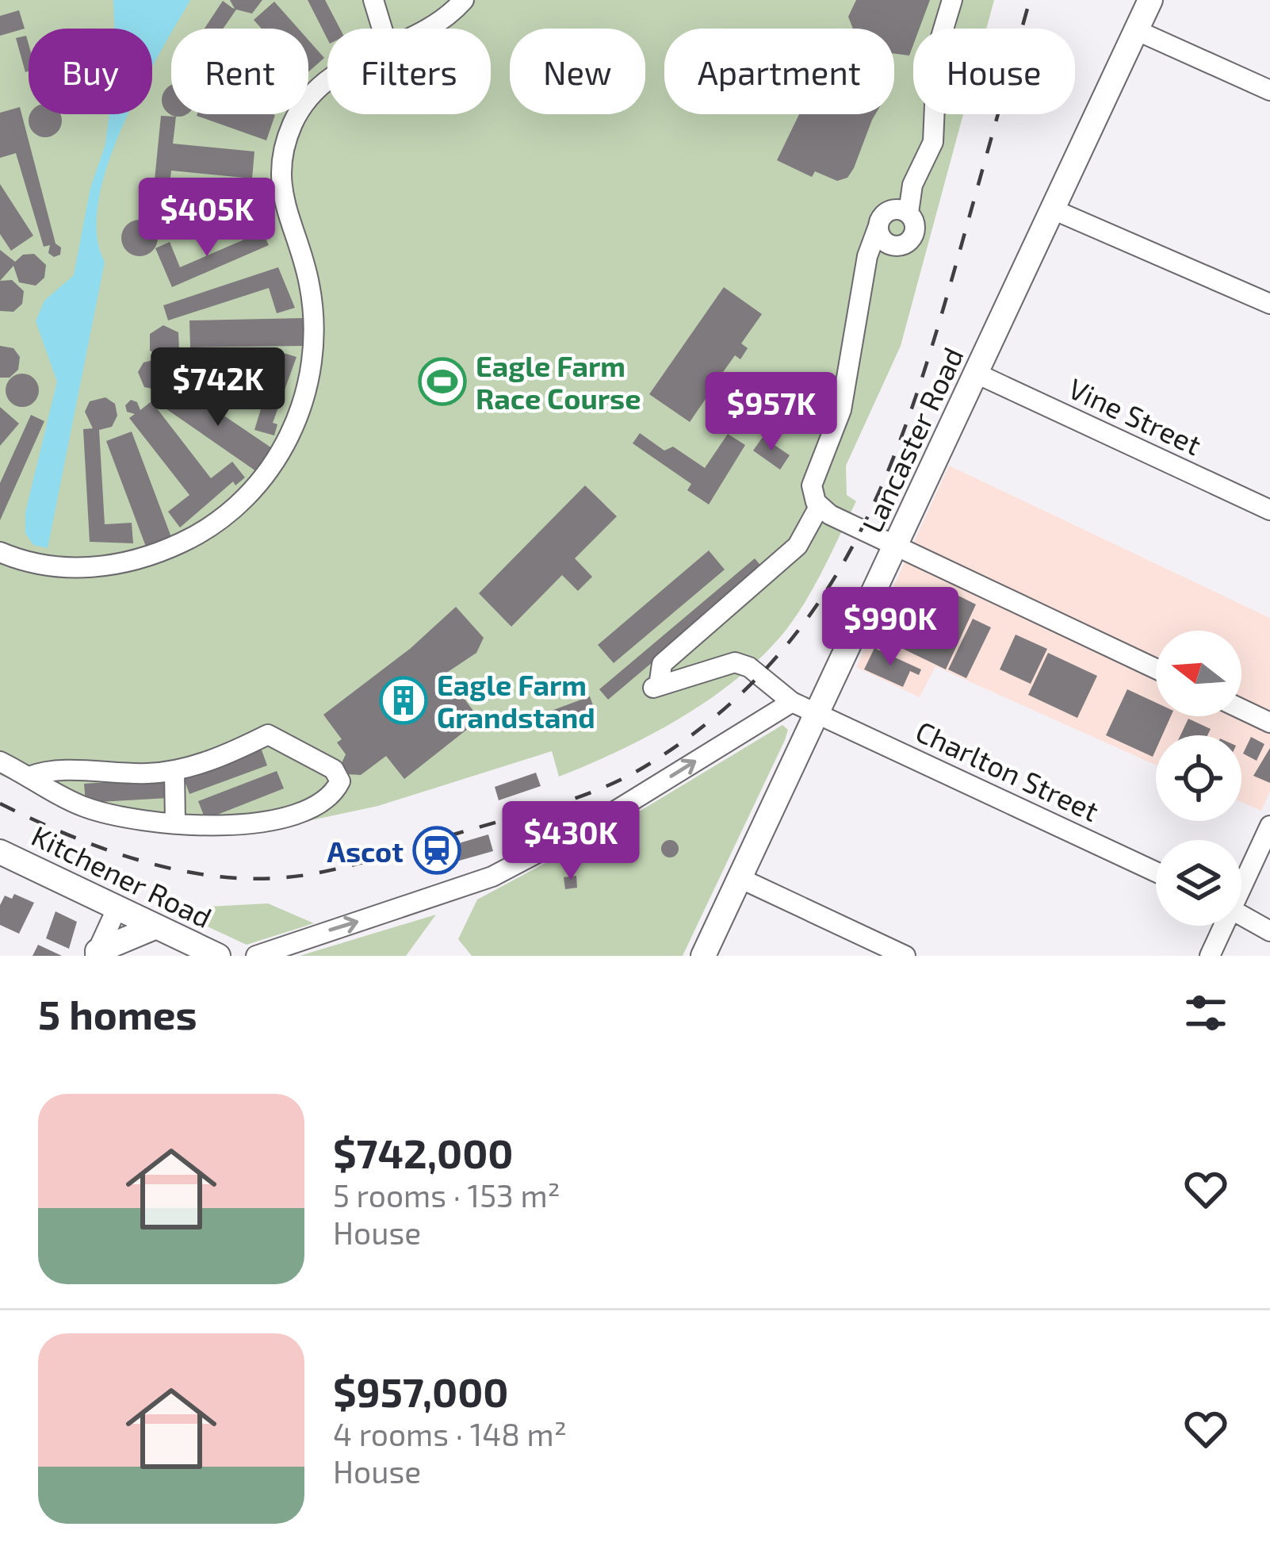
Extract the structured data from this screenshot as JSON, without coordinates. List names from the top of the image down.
{
  "streets": {
    "main road": ["Lancaster Road", "Kitchener Road"],
    "street": ["Vine Street", "Charlton Street"]
  },
  "crossings": [
    ["Vine Street", "Lancaster Road"],
    ["Lancaster Road", "Charlton Street"]
  ],
  "places": {
    "sports": ["Eagle Farm Race Course"],
    "building": ["Eagle Farm Grandstand"],
    "station": ["Ascot"]
  },
  "north": "left",
  "page": {
    "chip": [
      "Buy",
      "Rent",
      "Filters",
      "New",
      "Apartment",
      "House"
    ],
    "price": [
      "$405K",
      "$742K",
      "$957K",
      "$990K",
      "$430K"
    ],
    "heading": "5 homes",
    "list": [
      {
        "name": "$742,000",
        "note": "5 rooms · 153 m² · House"
      },
      {
        "name": "$957,000",
        "note": "4 rooms · 148 m² · House"
      }
    ]
  }
}
